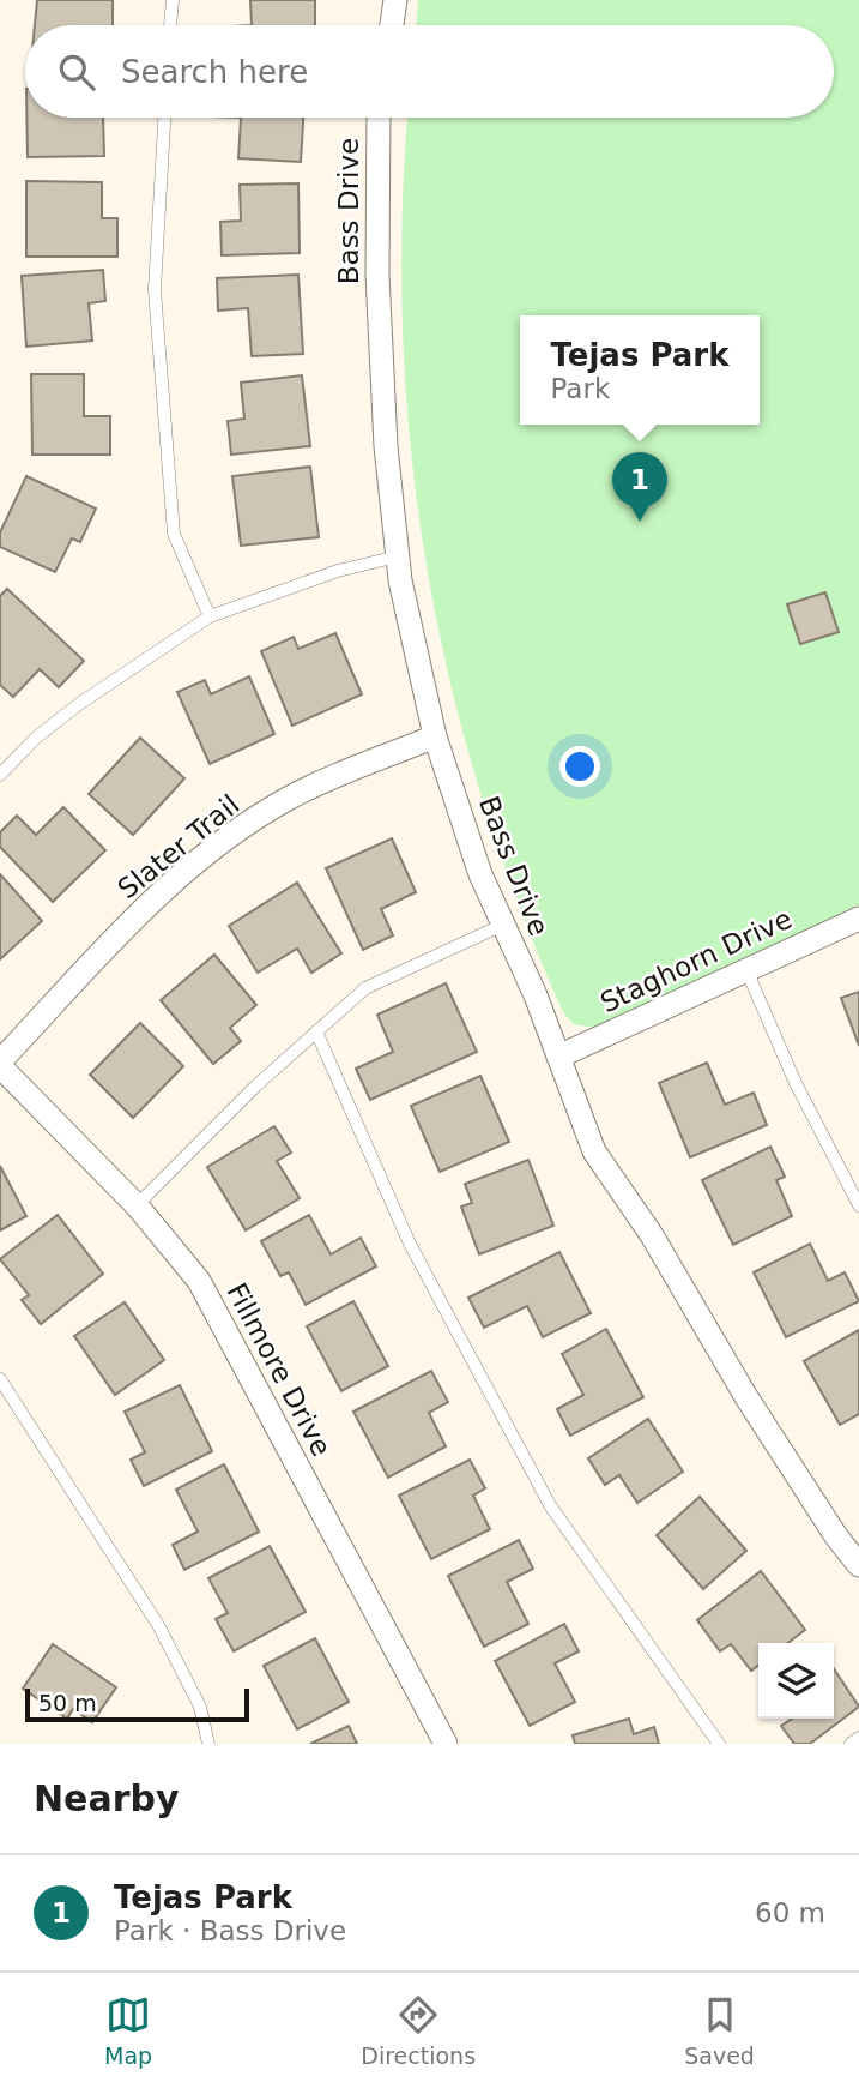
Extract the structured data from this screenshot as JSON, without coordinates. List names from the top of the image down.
{
  "streets": {
    "street": [
      "Bass Drive",
      "Slater Trail",
      "Staghorn Drive",
      "Fillmore Drive"
    ]
  },
  "crossings": [
    ["Bass Drive", "Slater Trail"],
    ["Bass Drive", "Staghorn Drive"],
    ["Slater Trail", "Fillmore Drive"]
  ],
  "scale_bar": "50 m",
  "page": {
    "search": "Search here",
    "popup": ["Tejas Park", "Park"],
    "pins": "1",
    "scale": "50 m",
    "heading": "Nearby",
    "list": [
      {
        "mark": "1",
        "name": "Tejas Park",
        "note": "Park · Bass Drive",
        "value": "60 m"
      }
    ],
    "nav": ["Map", "Directions", "Saved"]
  }
}
